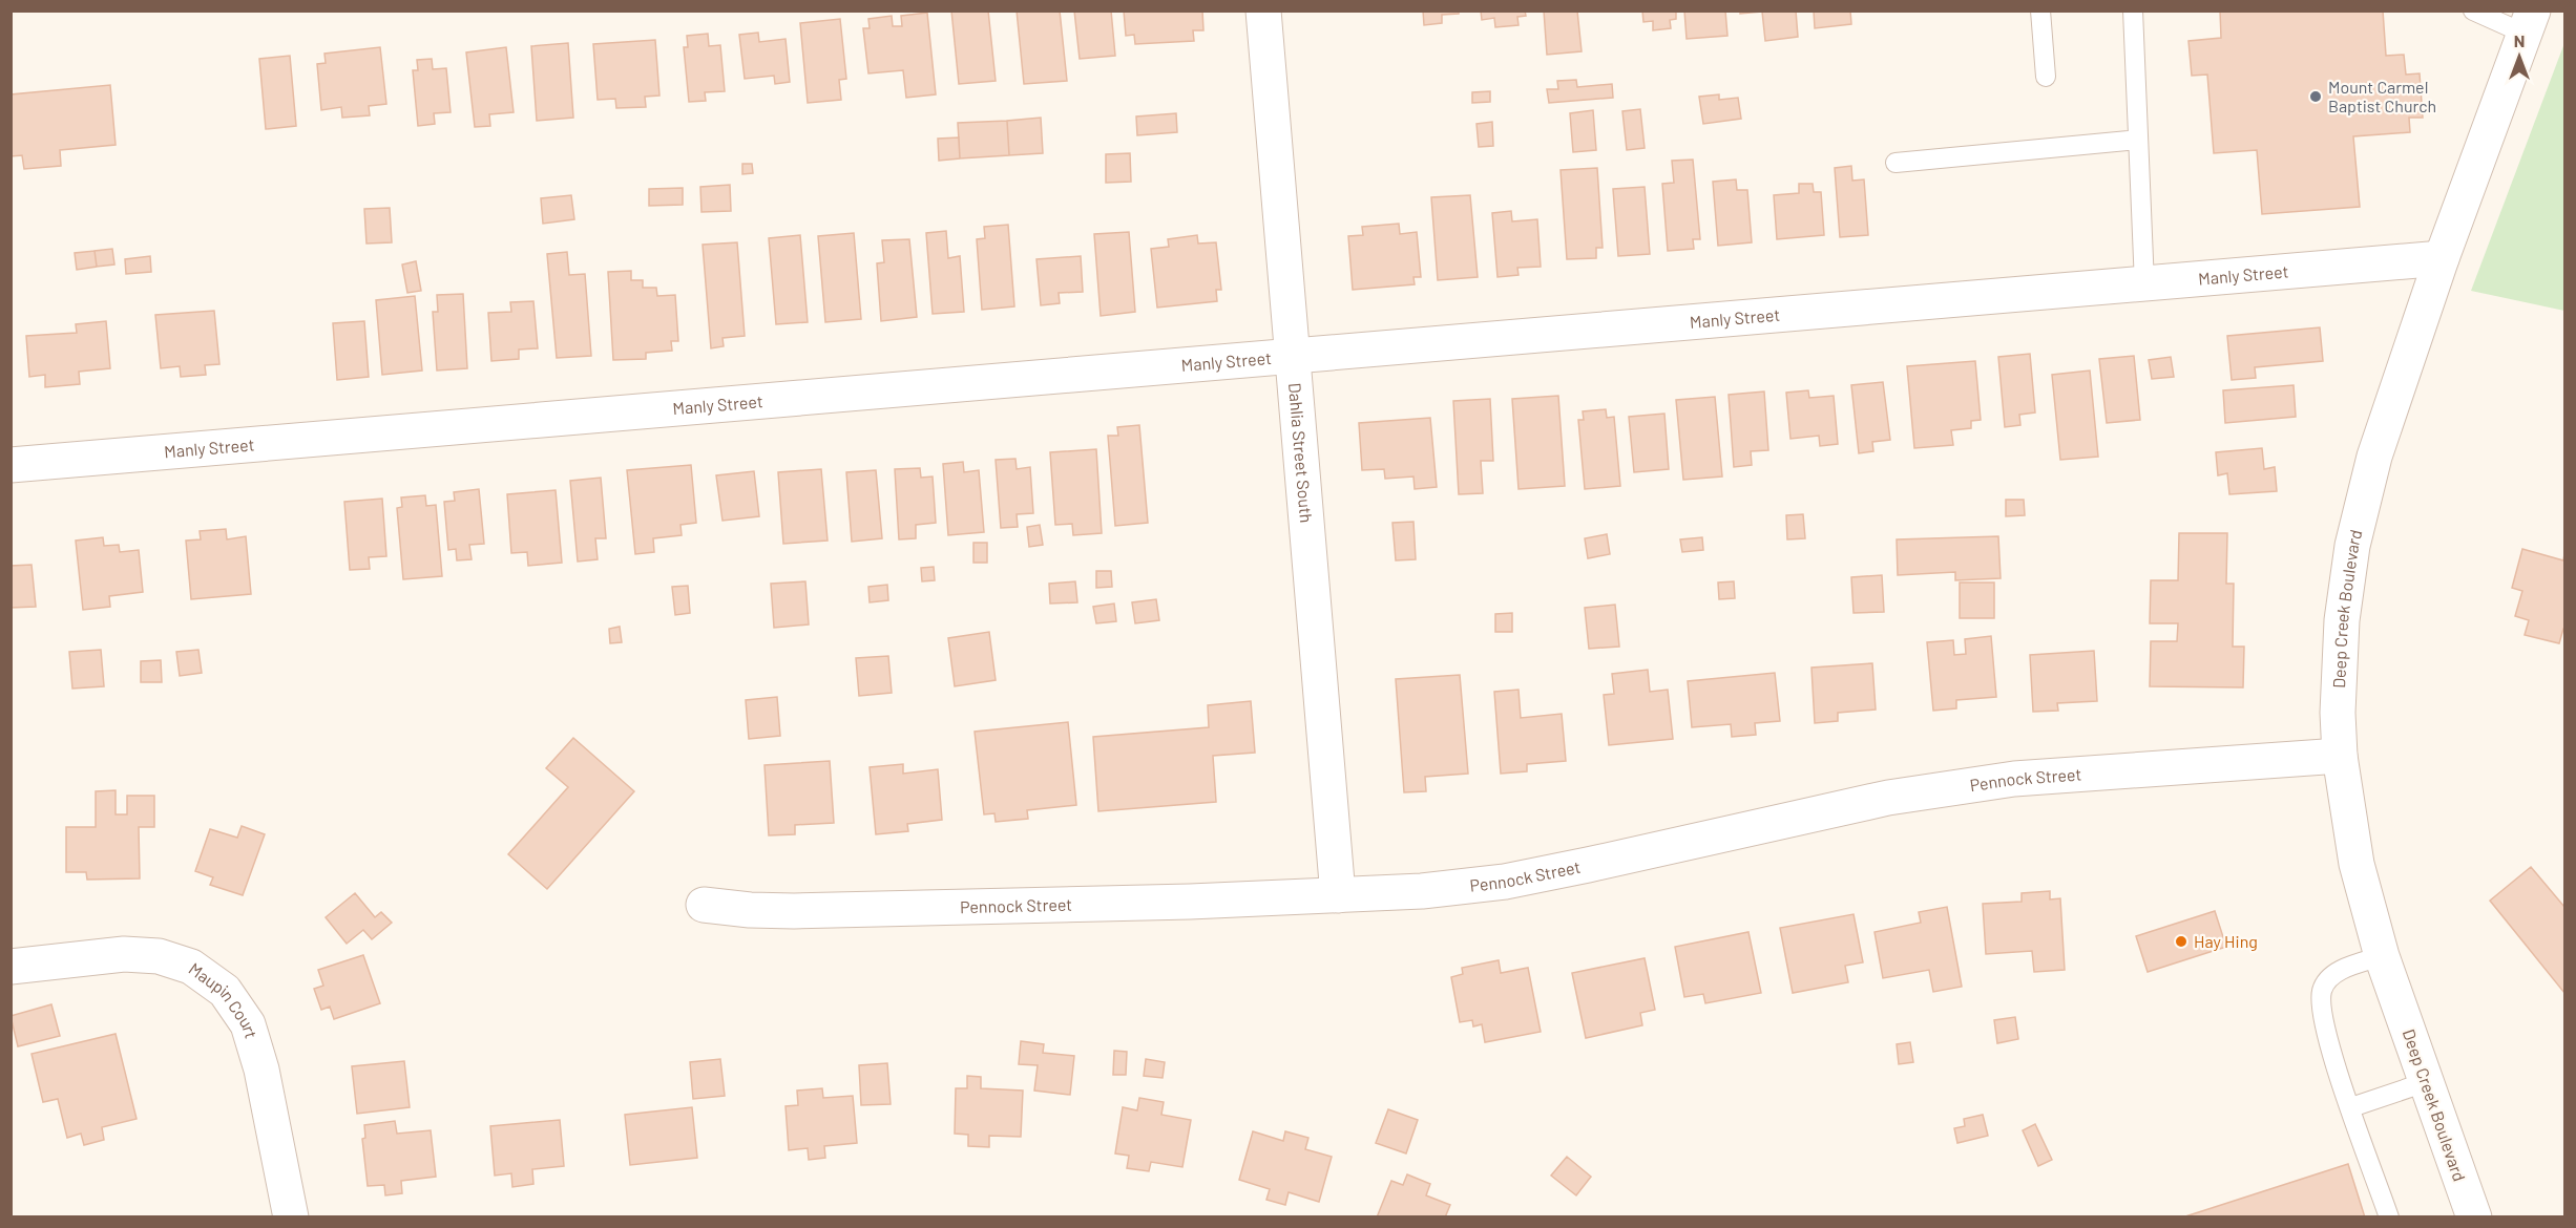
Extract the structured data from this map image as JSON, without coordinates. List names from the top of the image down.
{
  "streets": {
    "street": [
      "Manly Street",
      "Dahlia Street South",
      "Deep Creek Boulevard",
      "Pennock Street",
      "Maupin Court"
    ]
  },
  "crossings": [
    ["Manly Street", "Dahlia Street South"],
    ["Manly Street", "Deep Creek Boulevard"],
    ["Dahlia Street South", "Pennock Street"],
    ["Deep Creek Boulevard", "Pennock Street"]
  ],
  "places": ["Mount Carmel Baptist Church", "Hay Hing"],
  "north": "top"
}
